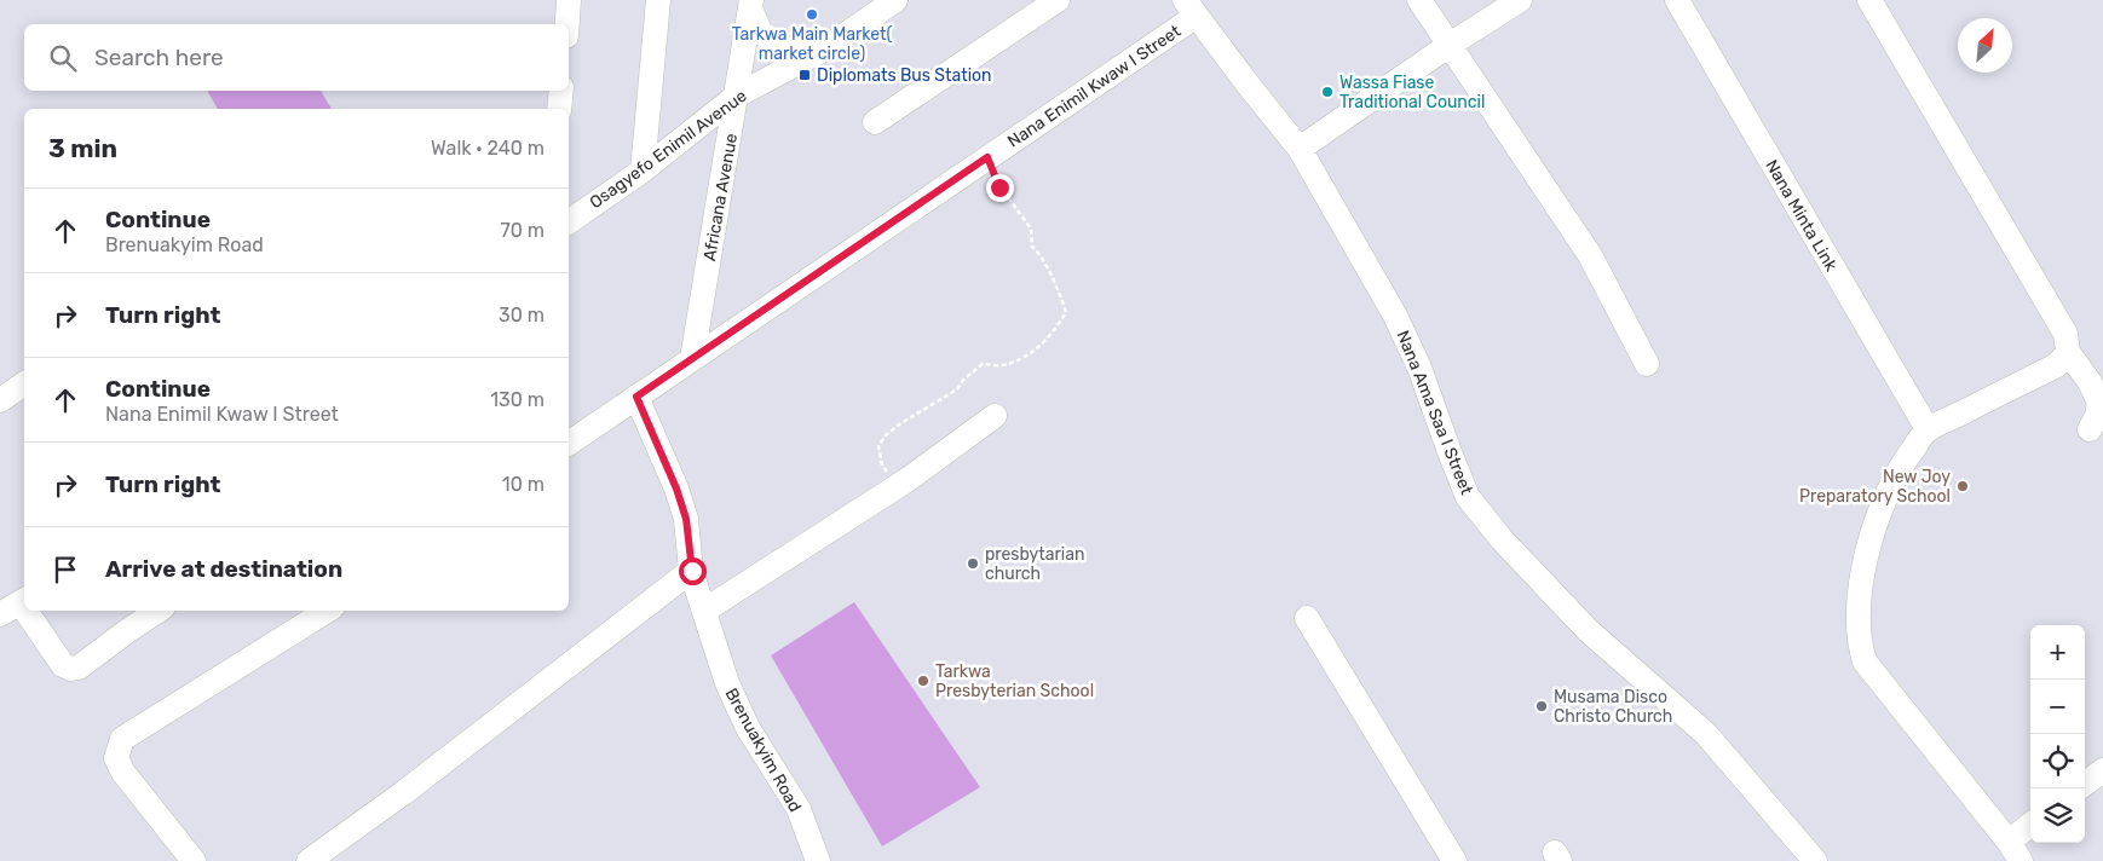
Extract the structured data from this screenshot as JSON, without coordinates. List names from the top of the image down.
{
  "streets": {
    "street": [
      "Nana Enimil Kwaw I Street",
      "Osagyefo Enimil Avenue",
      "Africana Avenue",
      "Nana Minta Link",
      "Nana Ama Saa I Street",
      "Brenuakyim Road"
    ]
  },
  "crossings": [
    ["Nana Enimil Kwaw I Street", "Africana Avenue"],
    ["Nana Enimil Kwaw I Street", "Nana Ama Saa I Street"],
    ["Nana Enimil Kwaw I Street", "Brenuakyim Road"],
    ["Osagyefo Enimil Avenue", "Africana Avenue"]
  ],
  "places": {
    "other": [
      "Tarkwa Main Market( market circle)",
      "Wassa Fiase Traditional Council",
      "New Joy Preparatory School",
      "presbytarian church",
      "Tarkwa Presbyterian School",
      "Musama Disco Christo Church"
    ],
    "transit": ["Diplomats Bus Station"]
  },
  "north": "top right",
  "page": {
    "search": "Search here",
    "heading": ["3 min", "Walk · 240 m"],
    "list": [
      ["Continue", "Brenuakyim Road", "70 m"],
      ["Turn right", "30 m"],
      ["Continue", "Nana Enimil Kwaw I Street", "130 m"],
      ["Turn right", "10 m"],
      "Arrive at destination"
    ],
    "map_buttons": ["+", "−"]
  }
}
